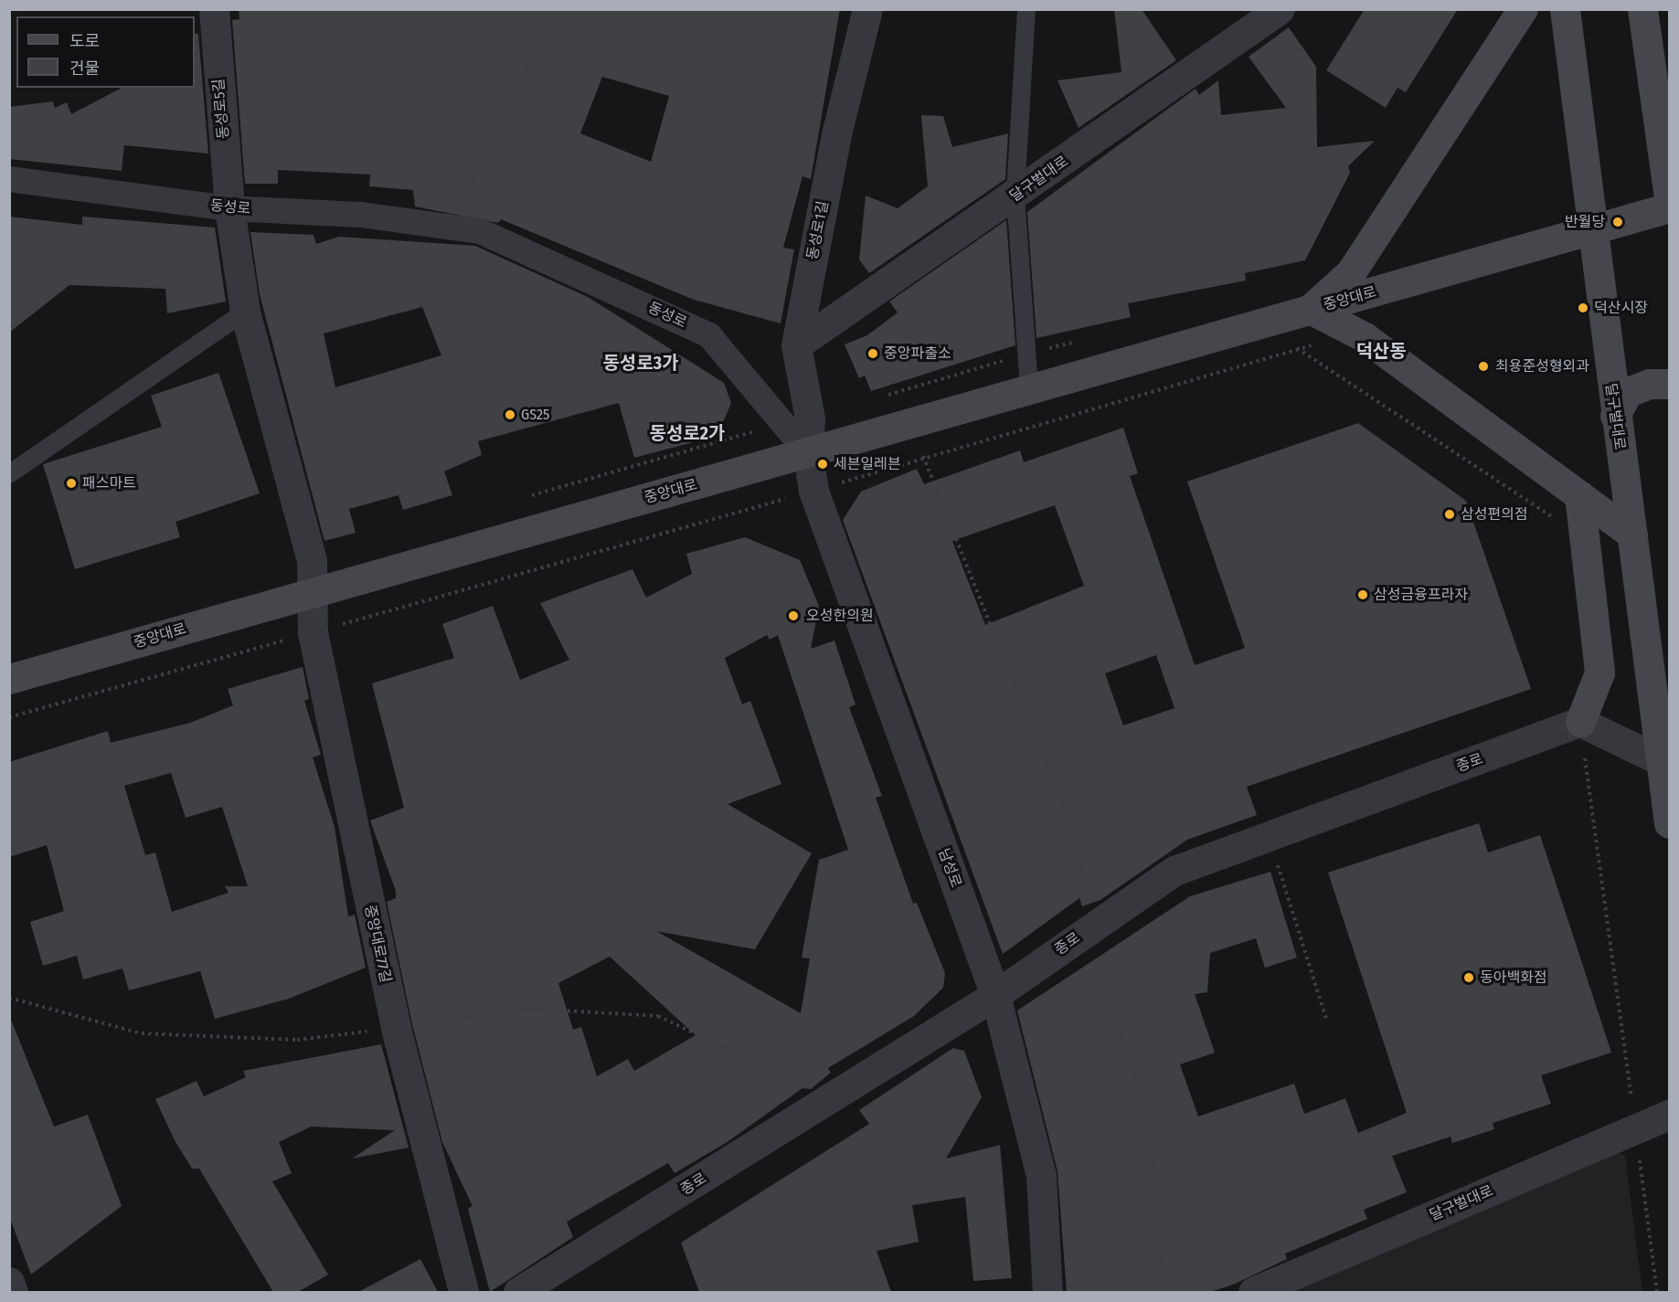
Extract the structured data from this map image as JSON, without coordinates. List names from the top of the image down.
{
  "streets": {
    "main road": ["달구벌대로", "중앙대로"],
    "street": [
      "동성로5길",
      "동성로",
      "동성로1길",
      "종로",
      "남성로",
      "중앙대로77길"
    ]
  },
  "crossings": [
    ["동성로5길", "동성로"],
    ["달구벌대로", "동성로1길"],
    ["달구벌대로", "중앙대로"],
    ["동성로", "동성로1길"],
    ["동성로", "중앙대로"],
    ["동성로", "남성로"],
    ["동성로1길", "중앙대로"],
    ["동성로1길", "남성로"],
    ["중앙대로", "남성로"],
    ["중앙대로", "중앙대로77길"],
    ["종로", "남성로"]
  ],
  "districts": ["덕산동", "동성로3가", "동성로2가"],
  "places": [
    "반월당",
    "덕산시장",
    "중앙파출소",
    "최용준성형외과",
    "GS25",
    "세븐일레븐",
    "패스마트",
    "삼성편의점",
    "삼성금융프라자",
    "오성한의원",
    "동아백화점"
  ],
  "legend": ["도로", "건물"]
}
